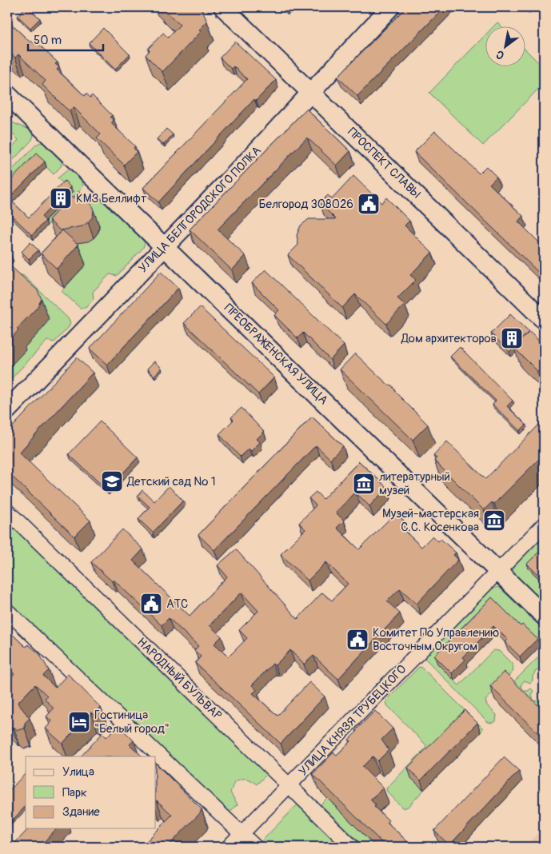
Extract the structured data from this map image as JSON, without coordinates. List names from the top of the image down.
{
  "streets": {
    "main road": ["ПРОСПЕКТ СЛАВЫ", "УЛИЦА БЕЛГОРОДСКОГО ПОЛКА", "ПРЕОБРАЖЕНСКАЯ УЛИЦА"],
    "street": ["НАРОДНЫЙ БУЛЬВАР", "УЛИЦА КНЯЗЯ ТРУБЕЦКОГО"]
  },
  "crossings": [
    ["ПРОСПЕКТ СЛАВЫ", "УЛИЦА БЕЛГОРОДСКОГО ПОЛКА"],
    ["УЛИЦА БЕЛГОРОДСКОГО ПОЛКА", "ПРЕОБРАЖЕНСКАЯ УЛИЦА"],
    ["ПРЕОБРАЖЕНСКАЯ УЛИЦА", "УЛИЦА КНЯЗЯ ТРУБЕЦКОГО"],
    ["НАРОДНЫЙ БУЛЬВАР", "УЛИЦА КНЯЗЯ ТРУБЕЦКОГО"]
  ],
  "places": {
    "building": ["КМЗ Беллифт", "Дом архитекторов"],
    "public building": ["Белгород 308026", "АТС", "Комитет По Управлению Восточным Округом"],
    "school or university": ["Детский сад № 1"],
    "museum": ["литературный музей", "Музей-мастерская С.С. Косенкова"],
    "hotel": ["Гостиница \"Белый город\""]
  },
  "legend": ["Улица", "Парк", "Здание"],
  "scale_bar": "50 m",
  "north": "bottom left"
}
